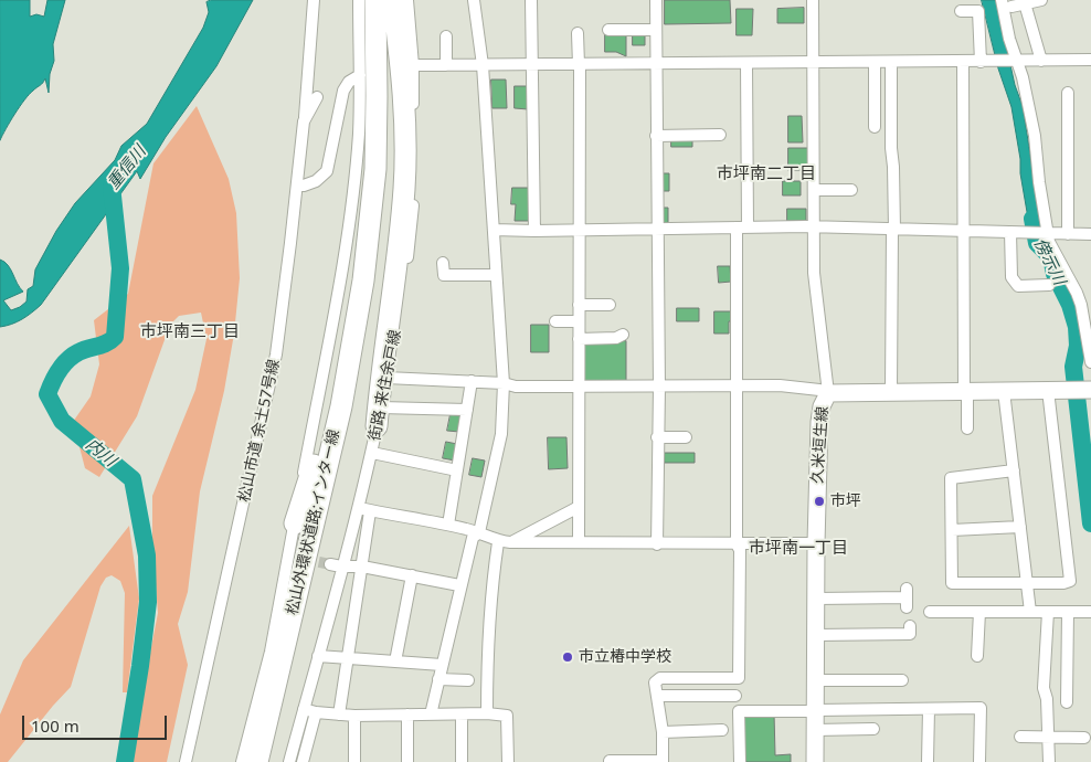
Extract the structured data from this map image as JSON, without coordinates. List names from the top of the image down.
{
  "streets": {
    "highway": ["松山外環状道路;インター線"],
    "main road": ["久米垣生線"],
    "street": ["街路 来住余戸線", "松山市道 余土57号線"]
  },
  "districts": ["市坪南二丁目", "市坪南三丁目", "市坪南一丁目"],
  "water": ["重信川", "傍示川", "内川"],
  "places": ["市坪", "市立椿中学校"],
  "scale_bar": "100 m"
}
